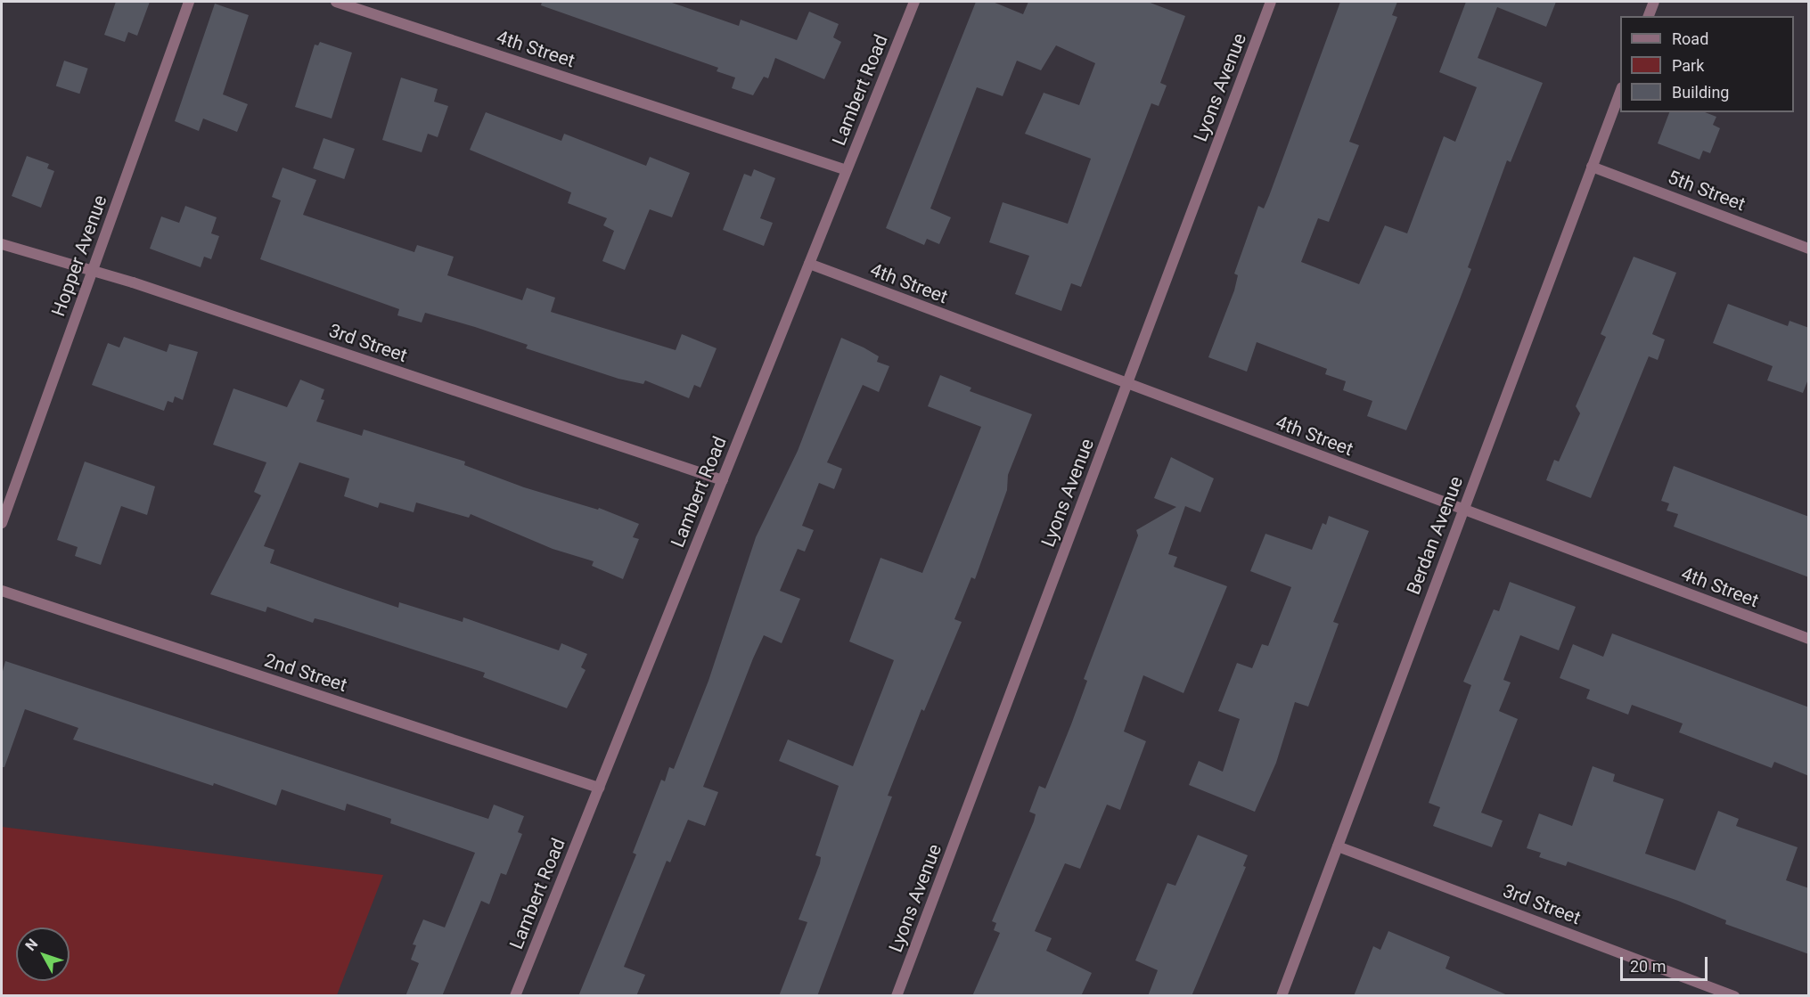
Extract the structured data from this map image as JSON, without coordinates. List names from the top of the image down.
{
  "streets": {
    "street": [
      "4th Street",
      "Lyons Avenue",
      "Lambert Road",
      "5th Street",
      "Hopper Avenue",
      "3rd Street",
      "Berdan Avenue",
      "2nd Street"
    ]
  },
  "crossings": [
    ["4th Street", "Lyons Avenue"],
    ["4th Street", "Lambert Road"],
    ["4th Street", "Berdan Avenue"],
    ["Lambert Road", "3rd Street"],
    ["Lambert Road", "2nd Street"],
    ["5th Street", "Berdan Avenue"],
    ["Hopper Avenue", "3rd Street"],
    ["3rd Street", "Berdan Avenue"]
  ],
  "legend": ["Road", "Park", "Building"],
  "scale_bar": "20 m",
  "north": "top left"
}
